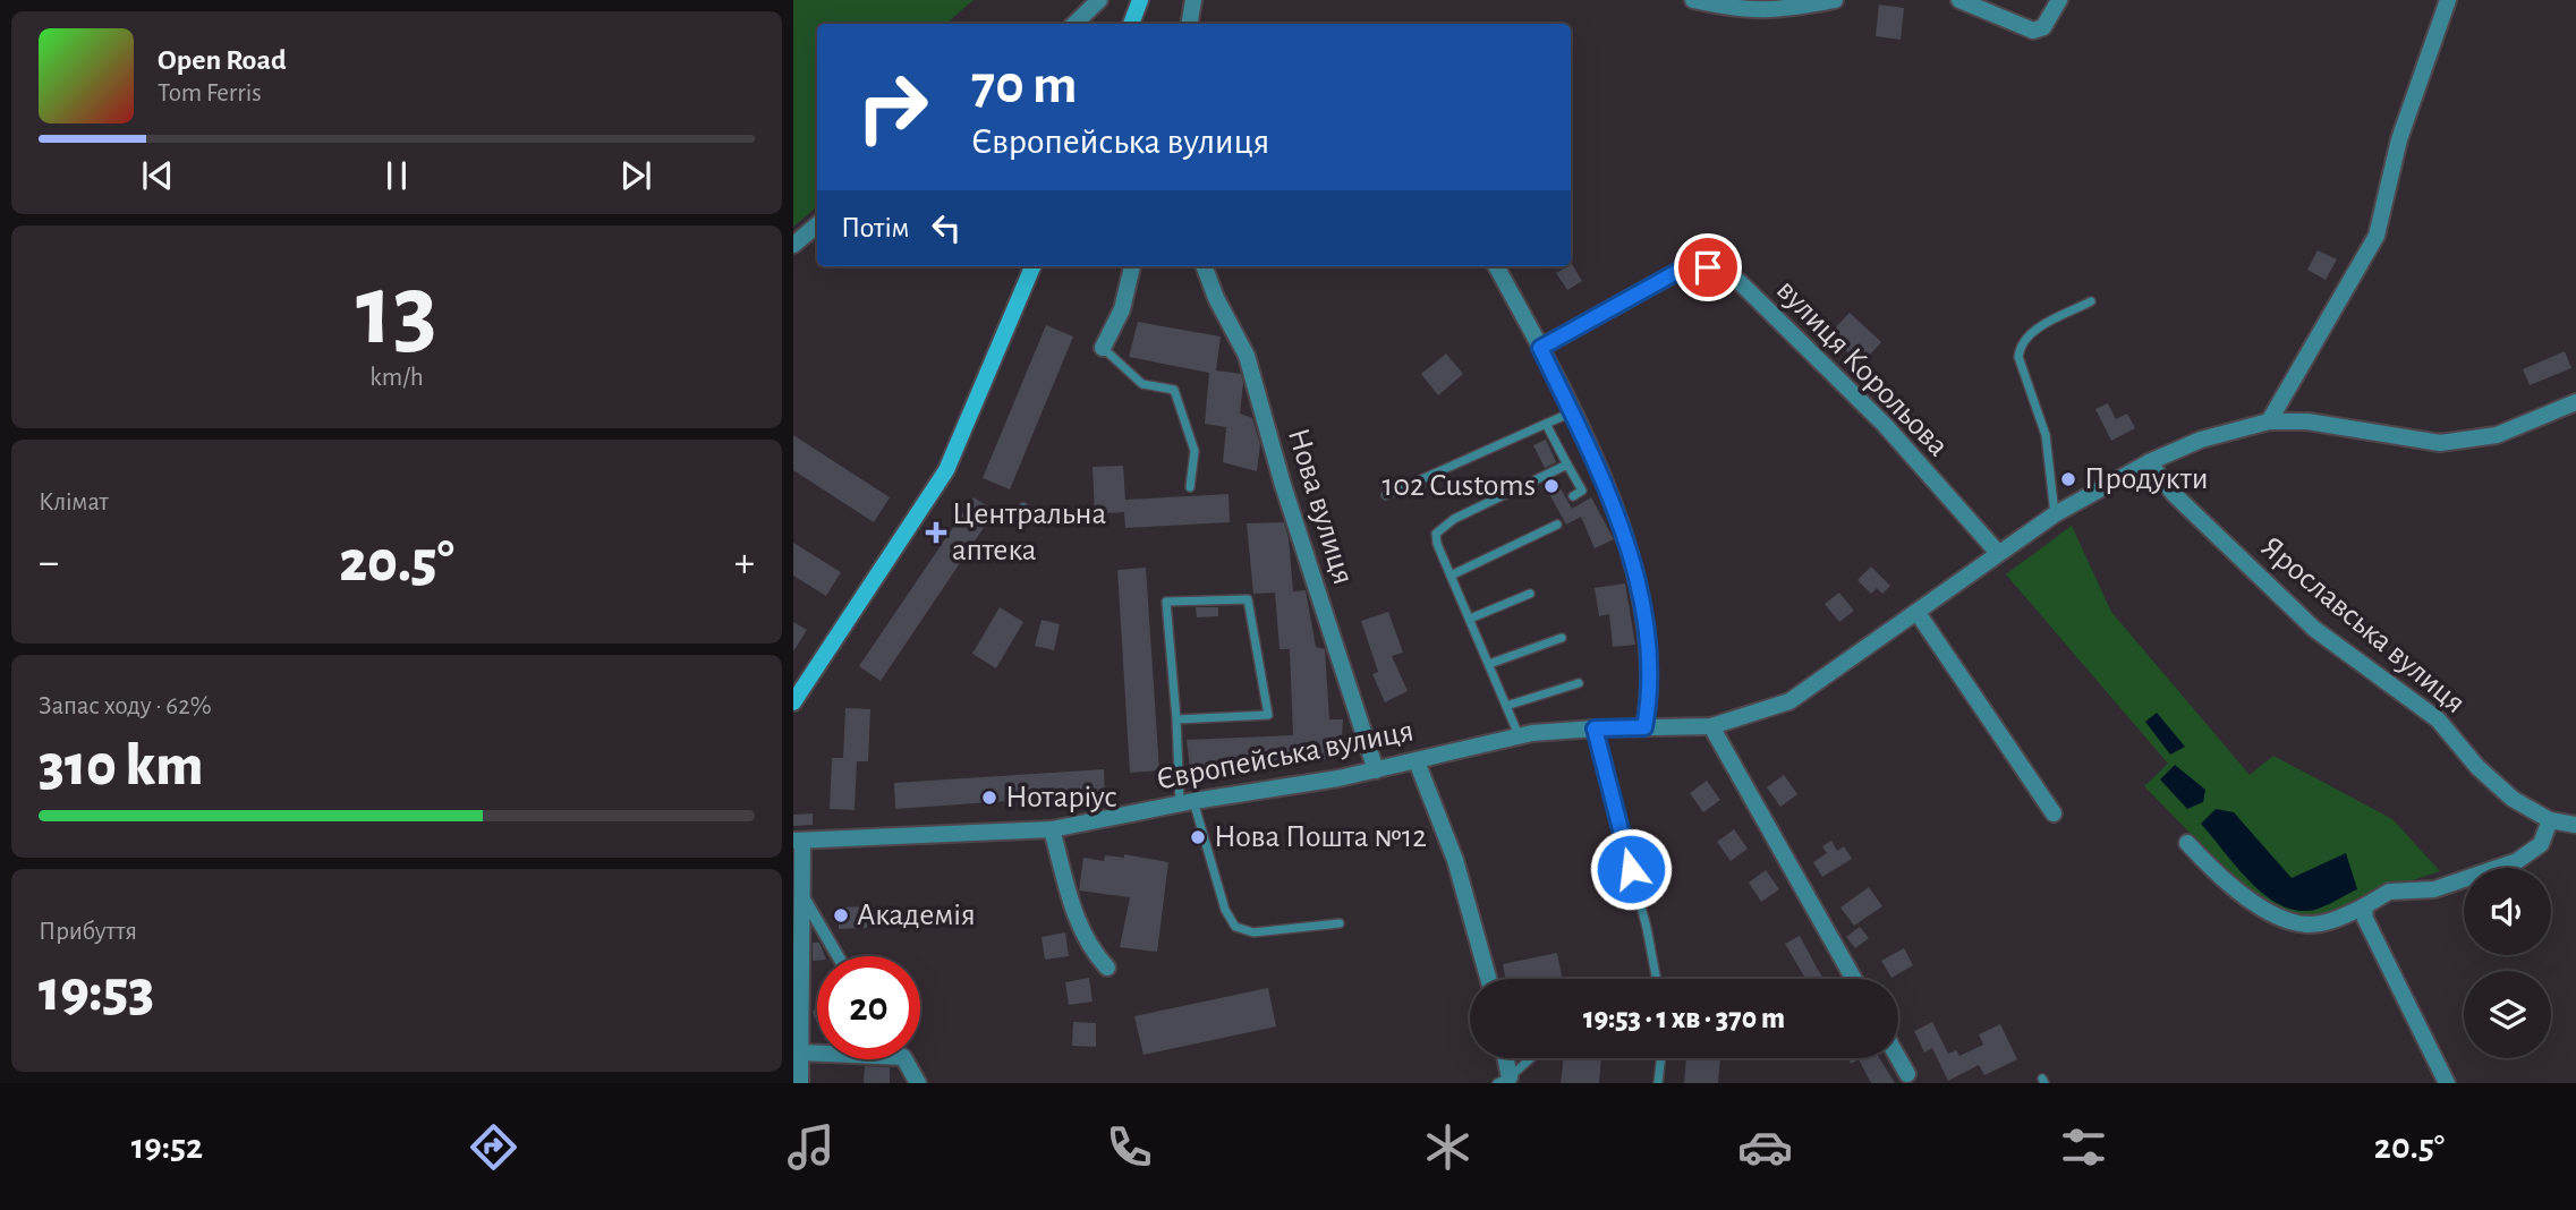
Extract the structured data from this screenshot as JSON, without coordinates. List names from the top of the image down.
{
  "streets": {
    "street": [
      "вулиця Корольова",
      "Нова вулиця",
      "Ярославська вулиця",
      "Європейська вулиця"
    ]
  },
  "crossings": [
    ["вулиця Корольова", "Європейська вулиця"],
    ["Нова вулиця", "Європейська вулиця"],
    ["Ярославська вулиця", "Європейська вулиця"]
  ],
  "places": {
    "other": [
      "Продукти",
      "102 Customs",
      "Нотаріус",
      "Нова Пошта №12",
      "Академія"
    ],
    "health": ["Центральна аптека"]
  },
  "page": {
    "turn": ["70 m", "Європейська вулиця"],
    "song": ["Open Road", "Tom Ferris"],
    "then": "Потім",
    "tile": [
      ["13", "km/h"],
      "Клімат",
      ["Запас ходу · 62%", "310 km"],
      ["Прибуття", "19:53"]
    ],
    "heat": ["−", "20.5°", "+"],
    "limit": "20",
    "trip": "19:53 · 1 хв · 370 m",
    "tabs": ["19:52", "20.5°"]
  }
}
